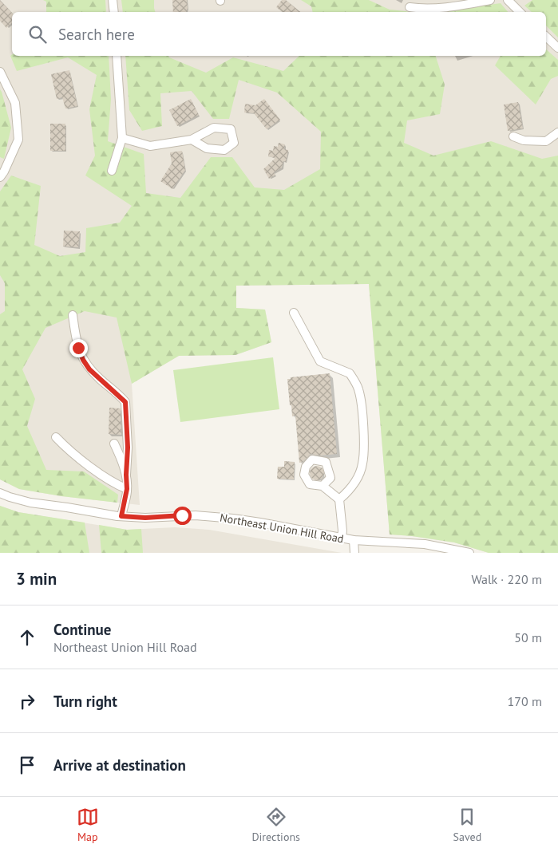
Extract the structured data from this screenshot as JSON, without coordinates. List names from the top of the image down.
{
  "streets": {
    "street": ["Northeast Union Hill Road"]
  },
  "page": {
    "search": "Search here",
    "heading": ["3 min", "Walk · 220 m"],
    "list": [
      ["Continue", "Northeast Union Hill Road", "50 m"],
      ["Turn right", "170 m"],
      "Arrive at destination"
    ],
    "nav": ["Map", "Directions", "Saved"]
  }
}
